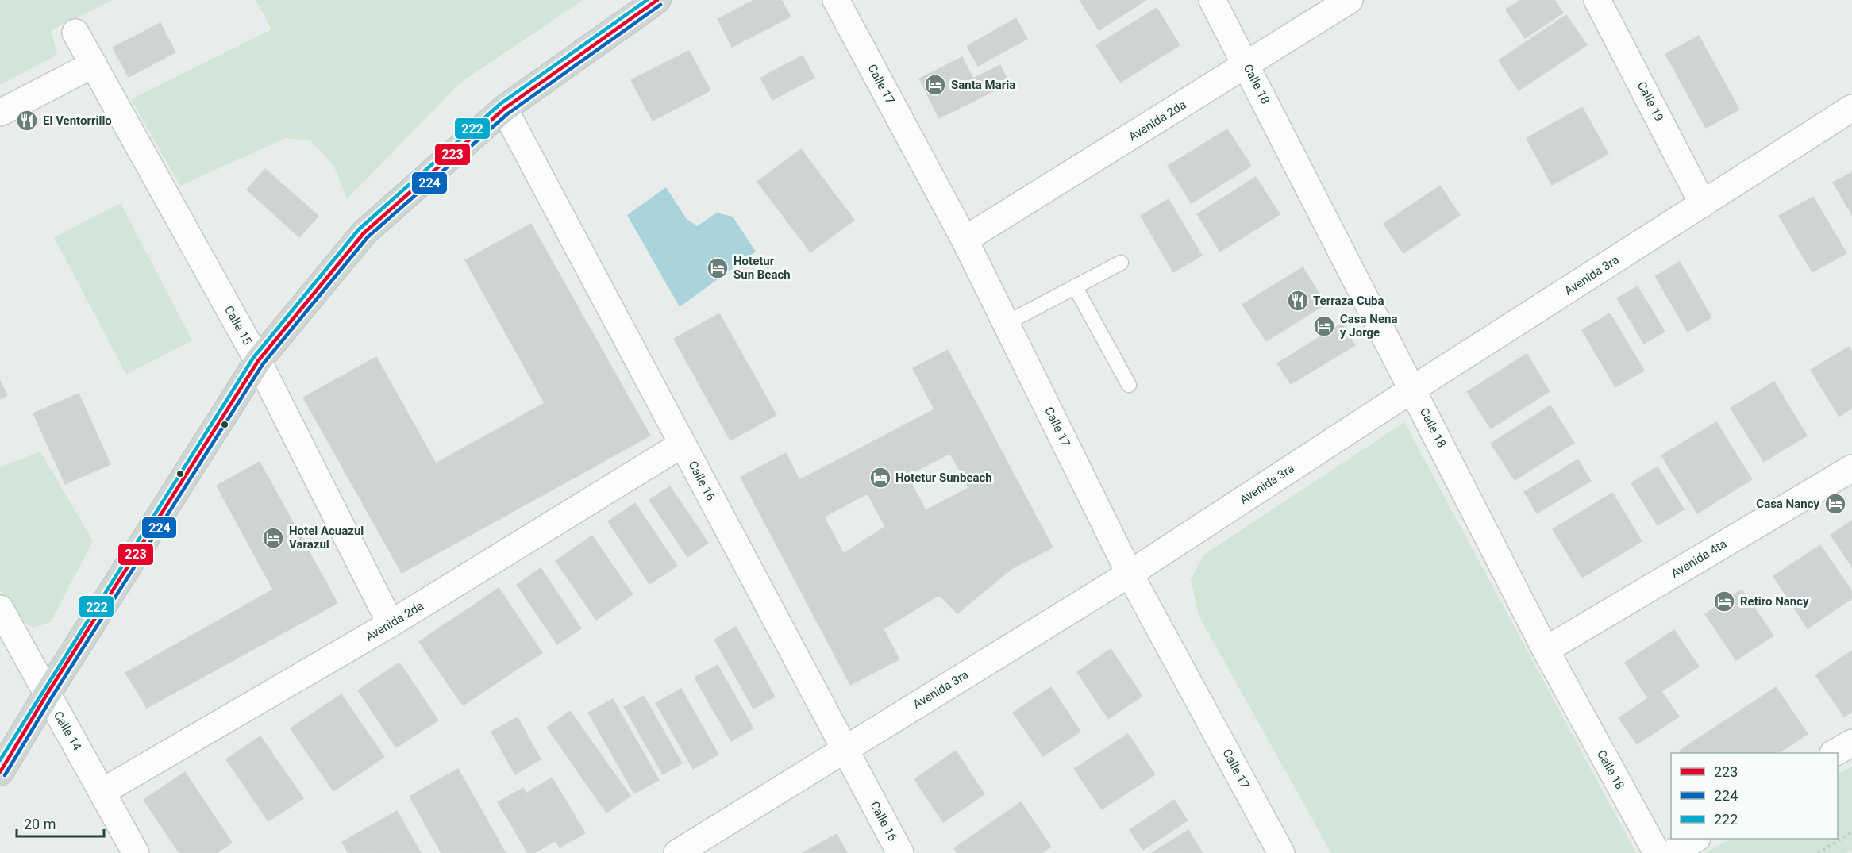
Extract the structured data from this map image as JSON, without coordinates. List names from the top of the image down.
{
  "streets": {
    "street": [
      "Calle 17",
      "Calle 18",
      "Calle 19",
      "Avenida 2da",
      "Avenida 3ra",
      "Calle 15",
      "Calle 16",
      "Avenida 4ta",
      "Calle 14"
    ]
  },
  "crossings": [
    ["Calle 17", "Avenida 2da"],
    ["Calle 17", "Avenida 3ra"],
    ["Calle 18", "Avenida 2da"],
    ["Calle 18", "Avenida 3ra"],
    ["Calle 18", "Avenida 4ta"],
    ["Calle 19", "Avenida 3ra"],
    ["Avenida 2da", "Calle 15"],
    ["Avenida 2da", "Calle 16"],
    ["Avenida 2da", "Calle 14"],
    ["Avenida 3ra", "Calle 16"]
  ],
  "places": {
    "hotel": [
      "Santa Maria",
      "Hotetur Sun Beach",
      "Casa Nena y Jorge",
      "Hotetur Sunbeach",
      "Casa Nancy",
      "Hotel Acuazul Varazul",
      "Retiro Nancy"
    ],
    "restaurant": ["El Ventorrillo", "Terraza Cuba"]
  },
  "lines": ["transit line 223", "transit line 222", "transit line 224"],
  "legend": ["223", "224", "222"],
  "scale_bar": "20 m"
}
